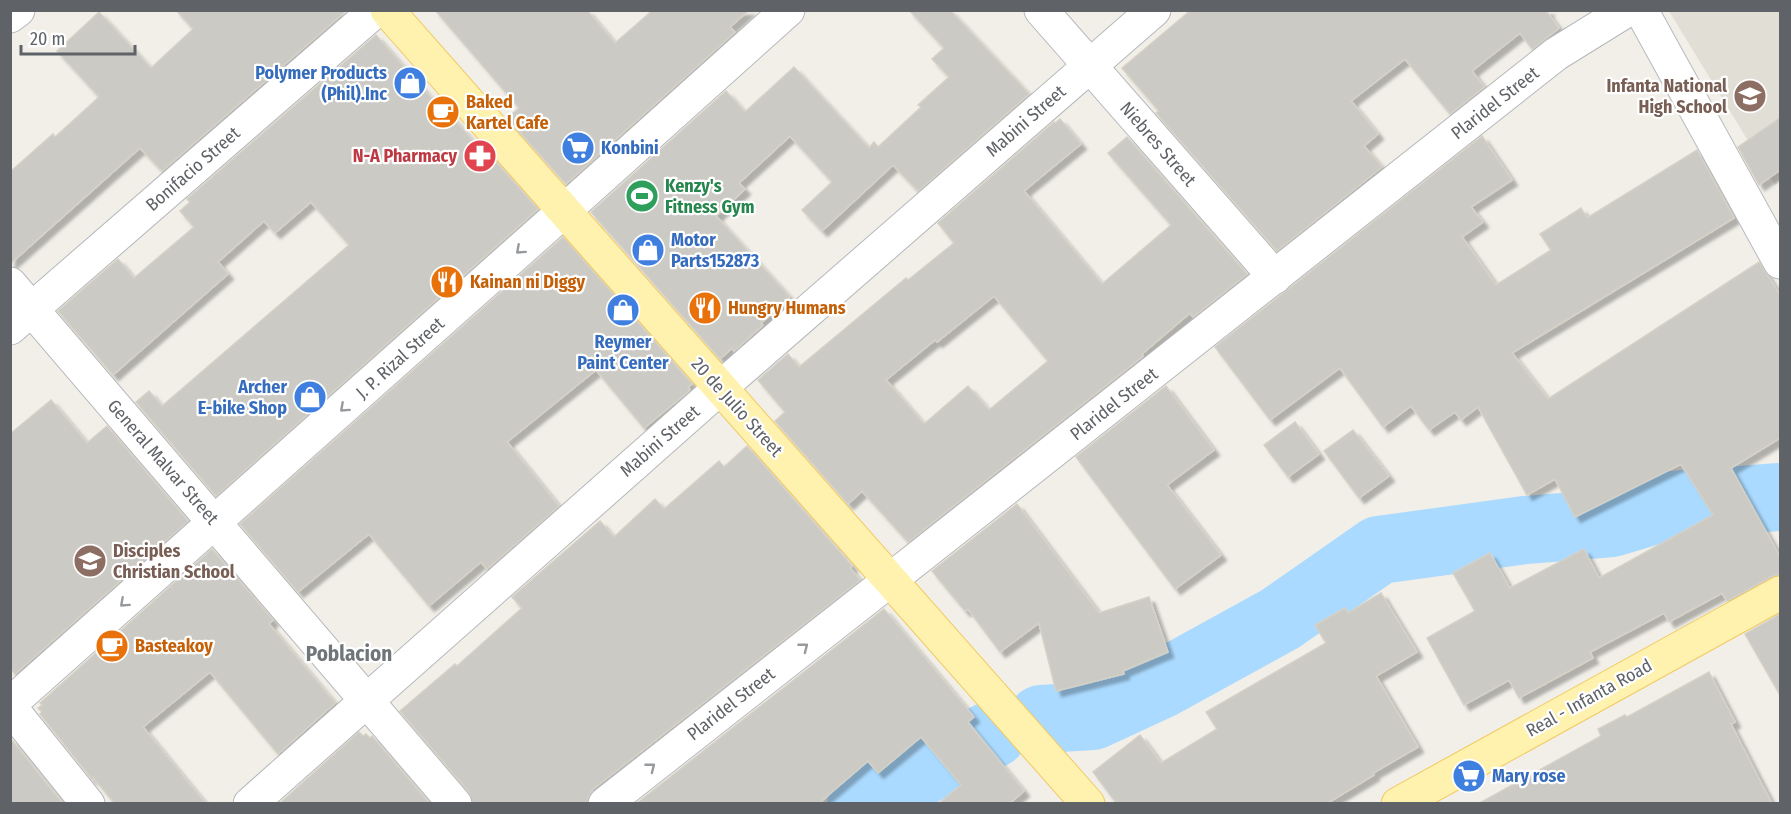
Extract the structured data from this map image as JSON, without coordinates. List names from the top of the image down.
{
  "streets": {
    "main road": ["20 de Julio Street", "Real - Infanta Road"],
    "street": [
      "Plaridel Street",
      "Mabini Street",
      "Niebres Street",
      "Bonifacio Street",
      "J. P. Rizal Street",
      "General Malvar Street"
    ]
  },
  "crossings": [
    ["Plaridel Street", "Niebres Street"],
    ["Plaridel Street", "20 de Julio Street"],
    ["Mabini Street", "Niebres Street"],
    ["Mabini Street", "20 de Julio Street"],
    ["Mabini Street", "General Malvar Street"],
    ["Bonifacio Street", "General Malvar Street"],
    ["J. P. Rizal Street", "20 de Julio Street"],
    ["J. P. Rizal Street", "General Malvar Street"]
  ],
  "one_way": ["J. P. Rizal Street"],
  "districts": ["Poblacion"],
  "places": {
    "shop": [
      "Polymer Products (Phil).Inc",
      "Motor Parts152873",
      "Reymer Paint Center",
      "Archer E-bike Shop"
    ],
    "school or university": ["Infanta National High School", "Disciples Christian School"],
    "cafe": ["Baked Kartel Cafe", "Basteakoy"],
    "supermarket": ["Konbini", "Mary rose"],
    "pharmacy": ["N-A Pharmacy"],
    "sports": ["Kenzy's Fitness Gym"],
    "restaurant": ["Kainan ni Diggy", "Hungry Humans"]
  },
  "scale_bar": "20 m"
}
